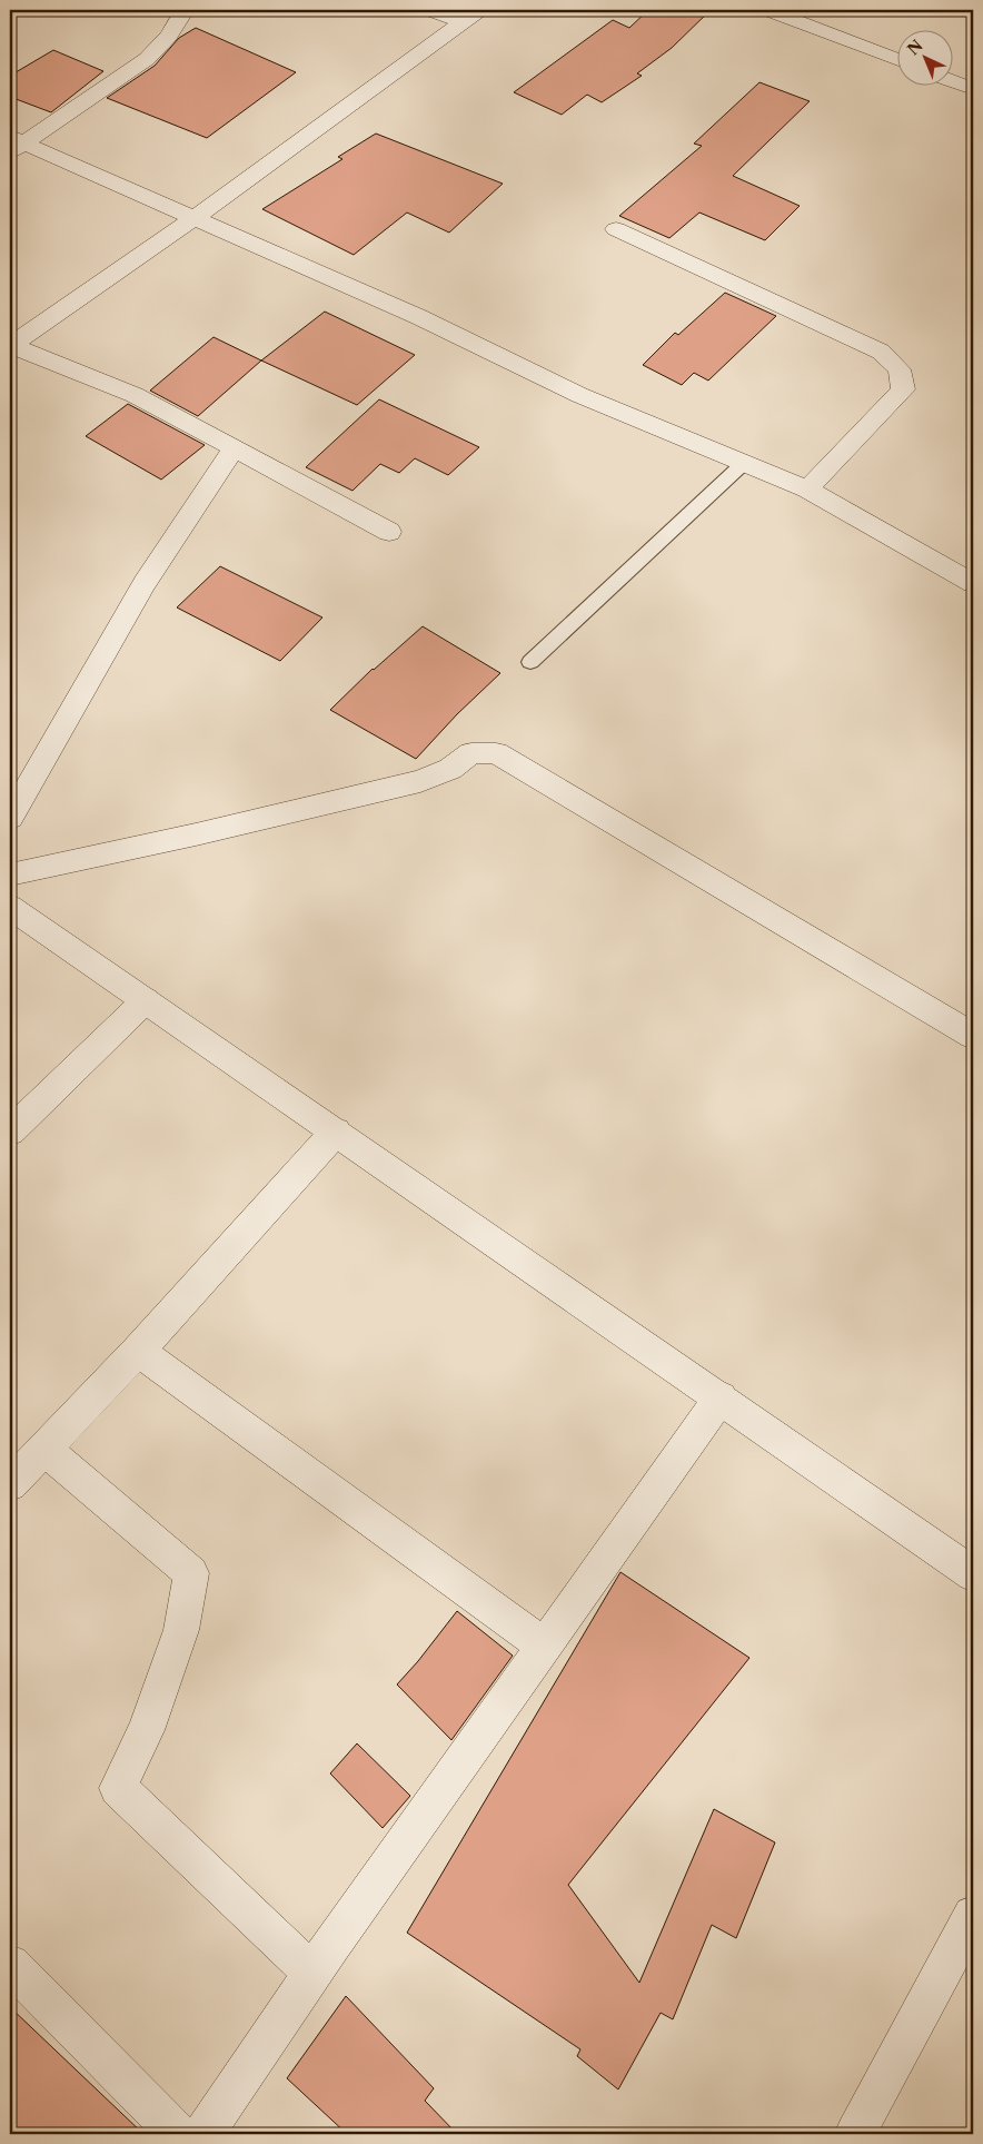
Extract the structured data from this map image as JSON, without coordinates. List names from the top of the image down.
{
  "north": "top left"
}
